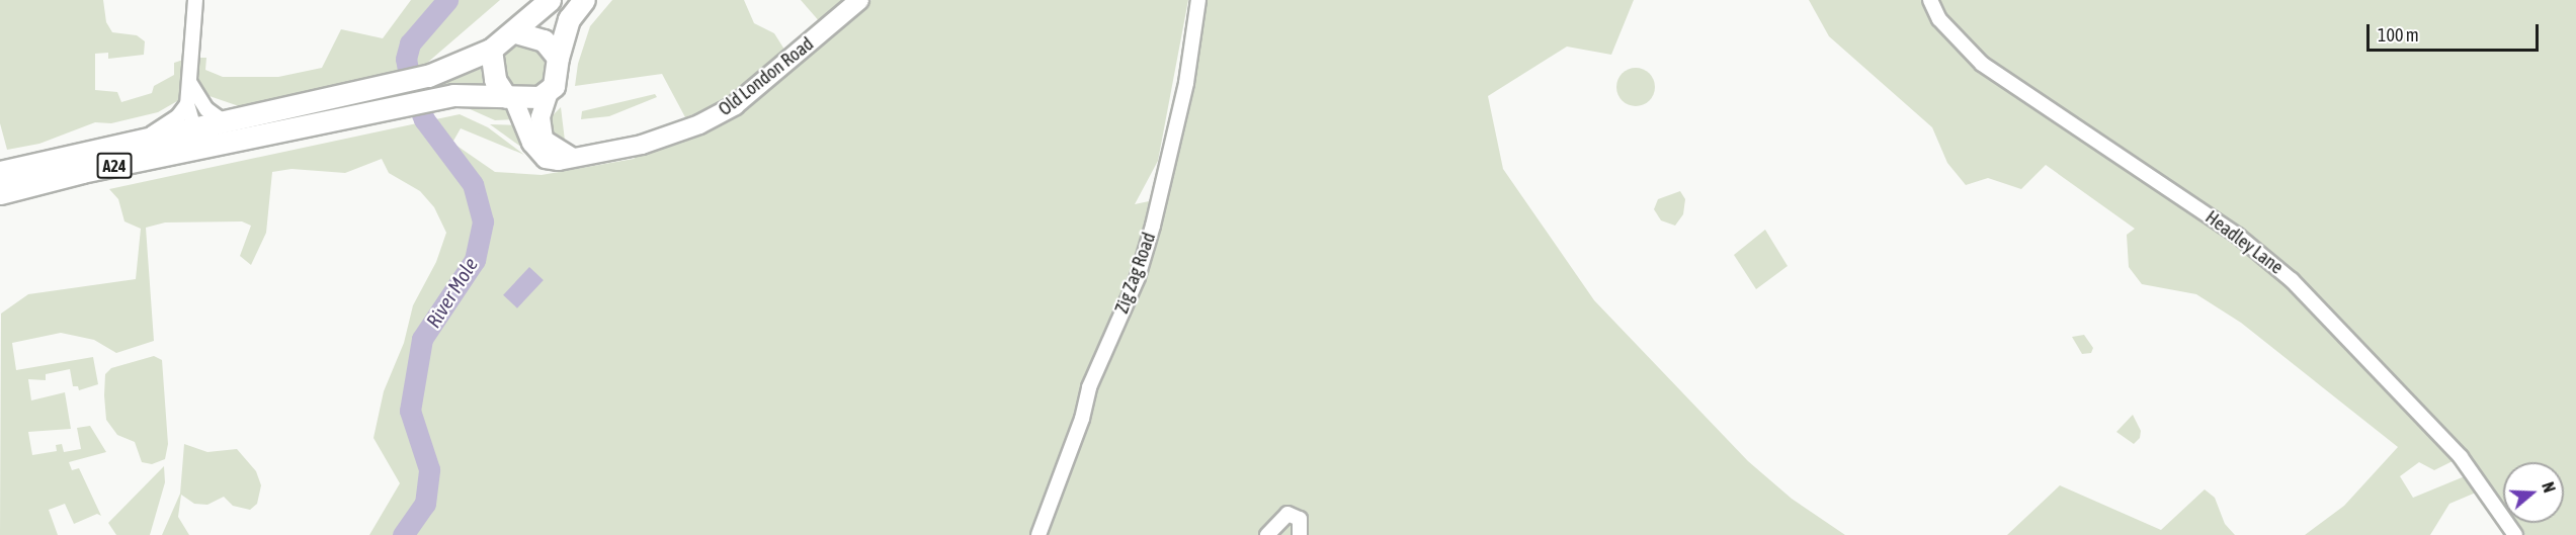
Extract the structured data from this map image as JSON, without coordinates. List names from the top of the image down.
{
  "streets": {
    "highway": ["A24"],
    "main road": ["Old London Road"],
    "street": ["Headley Lane", "Zig Zag Road"]
  },
  "water": ["River Mole"],
  "scale_bar": "100 m",
  "north": "right"
}
